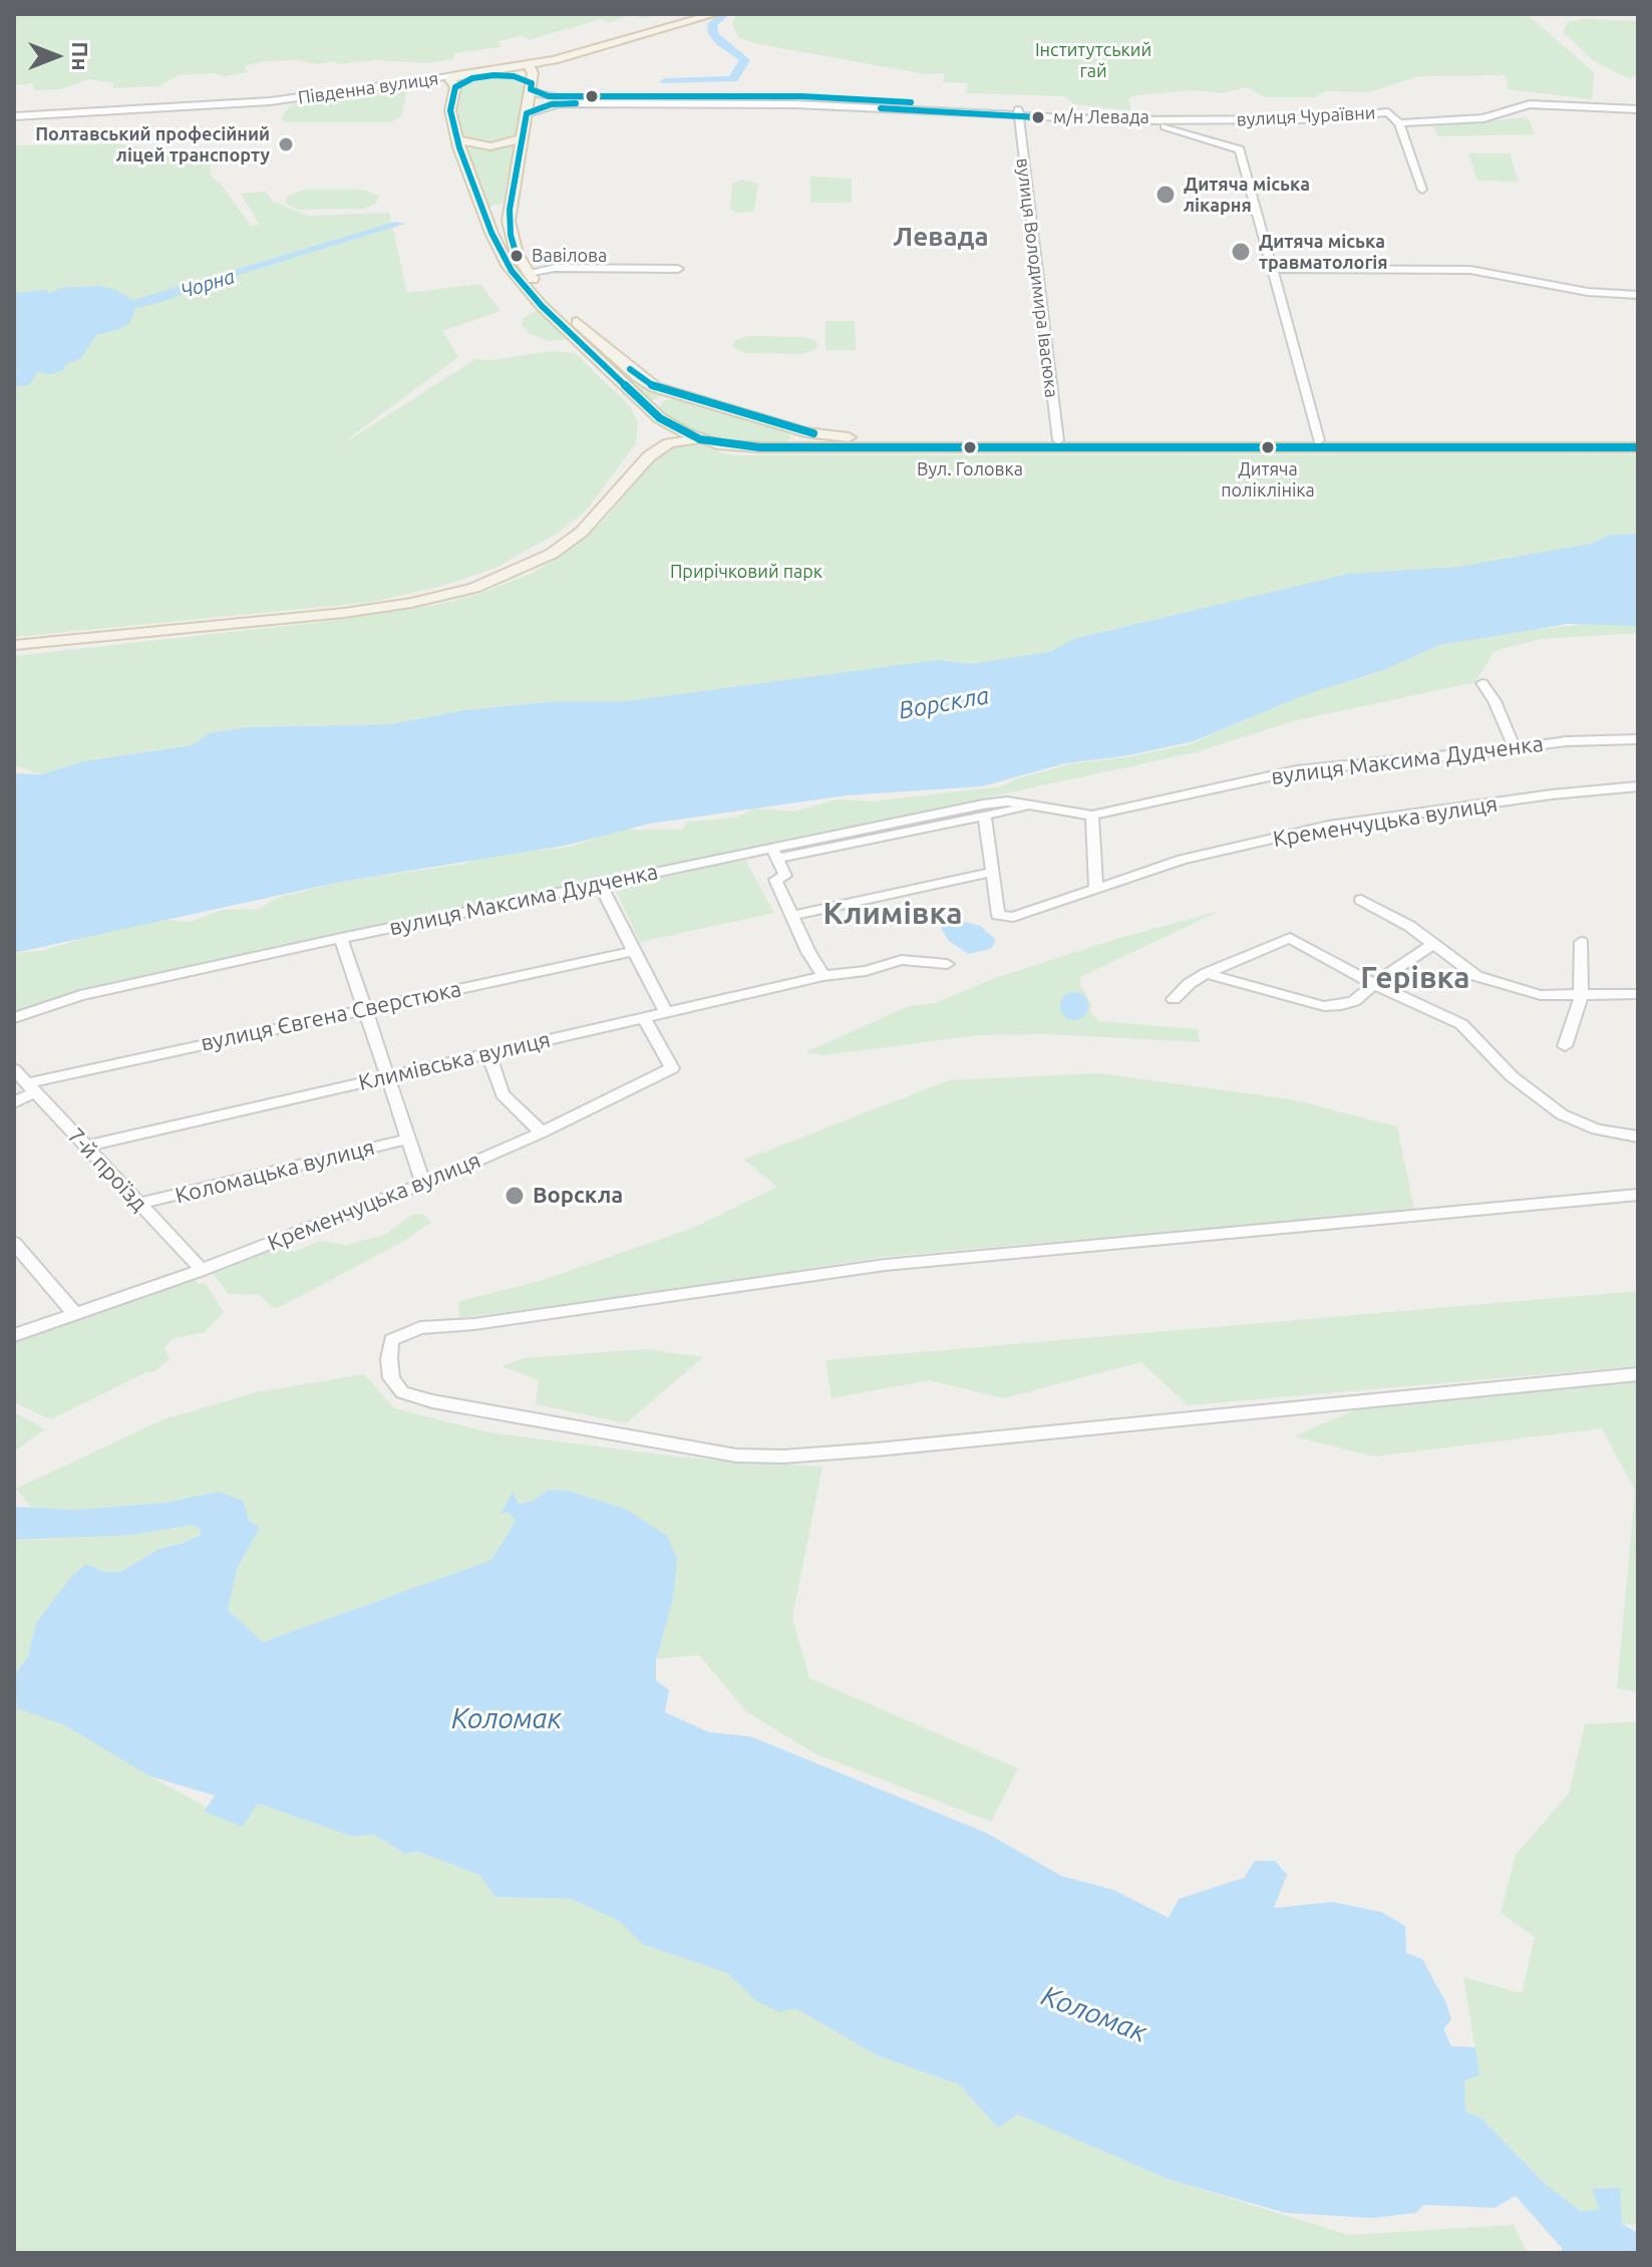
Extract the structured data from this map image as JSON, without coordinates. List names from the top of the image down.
{
  "streets": {
    "main road": ["Південна вулиця"],
    "street": [
      "вулиця Чураївни",
      "вулиця Володимира Івасюка",
      "вулиця Максима Дудченка",
      "Кременчуцька вулиця",
      "вулиця Євгена Сверстюка",
      "Климівська вулиця",
      "7-й проїзд",
      "Коломацька вулиця"
    ]
  },
  "crossings": [
    ["Південна вулиця", "вулиця Чураївни"],
    ["вулиця Чураївни", "вулиця Володимира Івасюка"],
    ["Кременчуцька вулиця", "Климівська вулиця"],
    ["Кременчуцька вулиця", "7-й проїзд"],
    ["вулиця Євгена Сверстюка", "7-й проїзд"],
    ["Климівська вулиця", "7-й проїзд"],
    ["7-й проїзд", "Коломацька вулиця"]
  ],
  "districts": ["Левада", "Климівка", "Герівка"],
  "water": ["Чорна", "Ворскла", "Коломак"],
  "parks": ["Інститутський гай", "Прирічковий парк"],
  "places": [
    "м/н Левада",
    "Полтавський професійний ліцей транспорту",
    "Дитяча міська лікарня",
    "Дитяча міська травматологія",
    "Вавілова",
    "Вул. Головка",
    "Дитяча поліклініка",
    "Ворскла"
  ],
  "north": "right"
}
